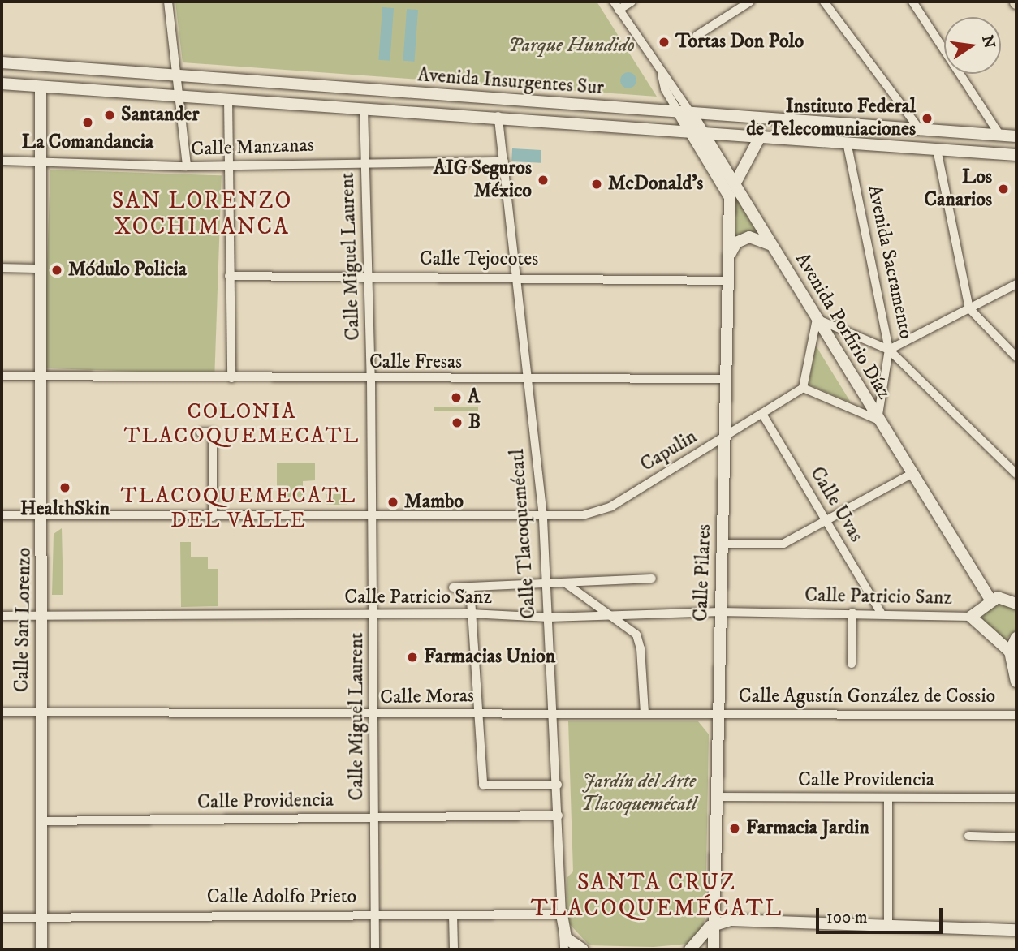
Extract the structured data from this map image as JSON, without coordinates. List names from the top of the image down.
{
  "streets": {
    "street": [
      "Avenida Insurgentes Sur",
      "Calle Manzanas",
      "Calle Miguel Laurent",
      "Calle Tejocotes",
      "Avenida Sacramento",
      "Avenida Porfirio Díaz",
      "Calle Fresas",
      "Capulin",
      "Calle Uvas",
      "Calle Tlacoquemécatl",
      "Calle Pilares",
      "Calle Patricio Sanz",
      "Calle San Lorenzo",
      "Calle Moras",
      "Calle Agustín González de Cossio",
      "Calle Providencia",
      "Calle Adolfo Prieto"
    ]
  },
  "crossings": [
    ["Avenida Insurgentes Sur", "Calle Miguel Laurent"],
    ["Avenida Insurgentes Sur", "Avenida Sacramento"],
    ["Avenida Insurgentes Sur", "Avenida Porfirio Díaz"],
    ["Avenida Insurgentes Sur", "Calle Tlacoquemécatl"],
    ["Avenida Insurgentes Sur", "Calle San Lorenzo"],
    ["Calle Manzanas", "Calle Miguel Laurent"],
    ["Calle Manzanas", "Calle Tlacoquemécatl"],
    ["Calle Manzanas", "Calle San Lorenzo"],
    ["Calle Miguel Laurent", "Calle Tejocotes"],
    ["Calle Miguel Laurent", "Calle Fresas"],
    ["Calle Miguel Laurent", "Capulin"],
    ["Calle Miguel Laurent", "Calle Patricio Sanz"],
    ["Calle Miguel Laurent", "Calle Moras"],
    ["Calle Miguel Laurent", "Calle Providencia"],
    ["Calle Miguel Laurent", "Calle Adolfo Prieto"],
    ["Calle Tejocotes", "Calle Tlacoquemécatl"],
    ["Calle Tejocotes", "Calle Pilares"],
    ["Avenida Porfirio Díaz", "Calle Pilares"],
    ["Calle Fresas", "Calle Tlacoquemécatl"],
    ["Calle Fresas", "Calle Pilares"],
    ["Calle Fresas", "Calle San Lorenzo"],
    ["Capulin", "Calle Uvas"],
    ["Capulin", "Calle Tlacoquemécatl"],
    ["Capulin", "Calle Pilares"],
    ["Capulin", "Calle San Lorenzo"],
    ["Calle Uvas", "Calle Patricio Sanz"],
    ["Calle Tlacoquemécatl", "Calle Patricio Sanz"],
    ["Calle Tlacoquemécatl", "Calle Moras"],
    ["Calle Tlacoquemécatl", "Calle Providencia"],
    ["Calle Tlacoquemécatl", "Calle Adolfo Prieto"],
    ["Calle Pilares", "Calle Patricio Sanz"],
    ["Calle Pilares", "Calle Moras"],
    ["Calle Pilares", "Calle Agustín González de Cossio"],
    ["Calle Pilares", "Calle Providencia"],
    ["Calle Patricio Sanz", "Calle San Lorenzo"],
    ["Calle San Lorenzo", "Calle Moras"],
    ["Calle San Lorenzo", "Calle Providencia"],
    ["Calle San Lorenzo", "Calle Adolfo Prieto"],
    ["Calle Moras", "Calle Agustín González de Cossio"]
  ],
  "districts": [
    "SAN LORENZO XOCHIMANCA",
    "COLONIA TLACOQUEMECATL",
    "TLACOQUEMECATL DEL VALLE",
    "SANTA CRUZ TLACOQUEMÉCATL"
  ],
  "parks": ["Parque Hundido", "Jardín del Arte Tlacoquemécatl"],
  "places": [
    "Tortas Don Polo",
    "Santander",
    "Instituto Federal de Telecomuniaciones",
    "La Comandancia",
    "AIG Seguros México",
    "McDonald's",
    "Los Canarios",
    "Módulo Policia",
    "A",
    "B",
    "HealthSkin",
    "Mambo",
    "Farmacias Union",
    "Farmacia Jardin"
  ],
  "scale_bar": "100 m",
  "north": "right"
}
